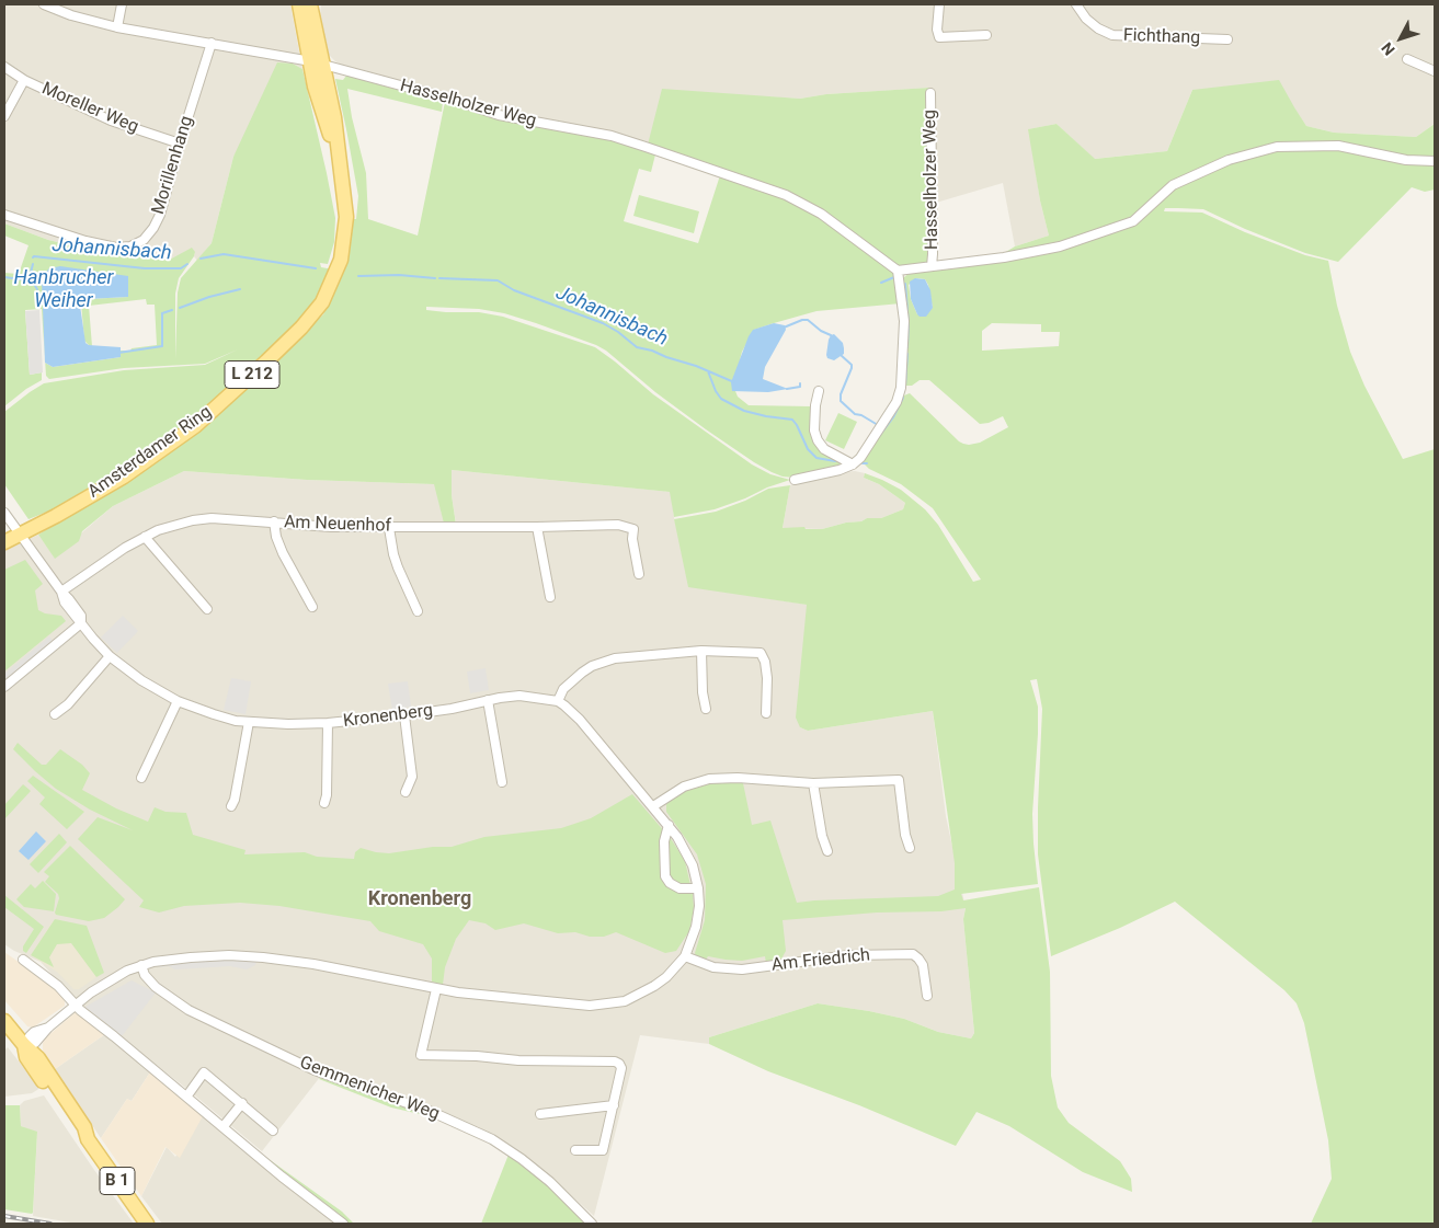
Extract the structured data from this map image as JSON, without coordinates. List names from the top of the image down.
{
  "streets": {
    "main road": ["L 212", "Amsterdamer Ring", "B 1"],
    "street": [
      "Fichthang",
      "Hasselholzer Weg",
      "Moreller Weg",
      "Morillenhang",
      "Am Neuenhof",
      "Kronenberg",
      "Am Friedrich",
      "Gemmenicher Weg"
    ]
  },
  "crossings": [
    ["Hasselholzer Weg", "Morillenhang"],
    ["Hasselholzer Weg", "Amsterdamer Ring"],
    ["Moreller Weg", "Morillenhang"],
    ["Amsterdamer Ring", "Kronenberg"],
    ["Am Neuenhof", "Kronenberg"]
  ],
  "districts": ["Kronenberg"],
  "water": ["Johannisbach", "Hanbrucher Weiher"],
  "north": "bottom left"
}
